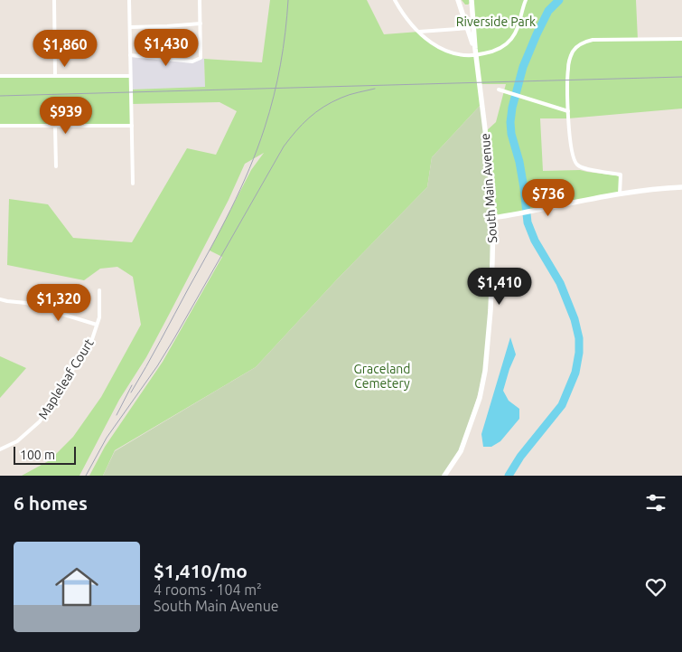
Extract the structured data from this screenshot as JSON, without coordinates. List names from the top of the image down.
{
  "streets": {
    "main road": ["South Main Avenue"],
    "street": ["Mapleleaf Court"]
  },
  "parks": ["Riverside Park", "Graceland Cemetery"],
  "scale_bar": "100 m",
  "page": {
    "price": [
      "$1,430",
      "$1,860",
      "$939",
      "$736",
      "$1,410",
      "$1,320"
    ],
    "scale": "100 m",
    "heading": "6 homes",
    "list": [
      {
        "name": "$1,410/mo",
        "note": "4 rooms · 104 m² · South Main Avenue"
      }
    ]
  }
}
